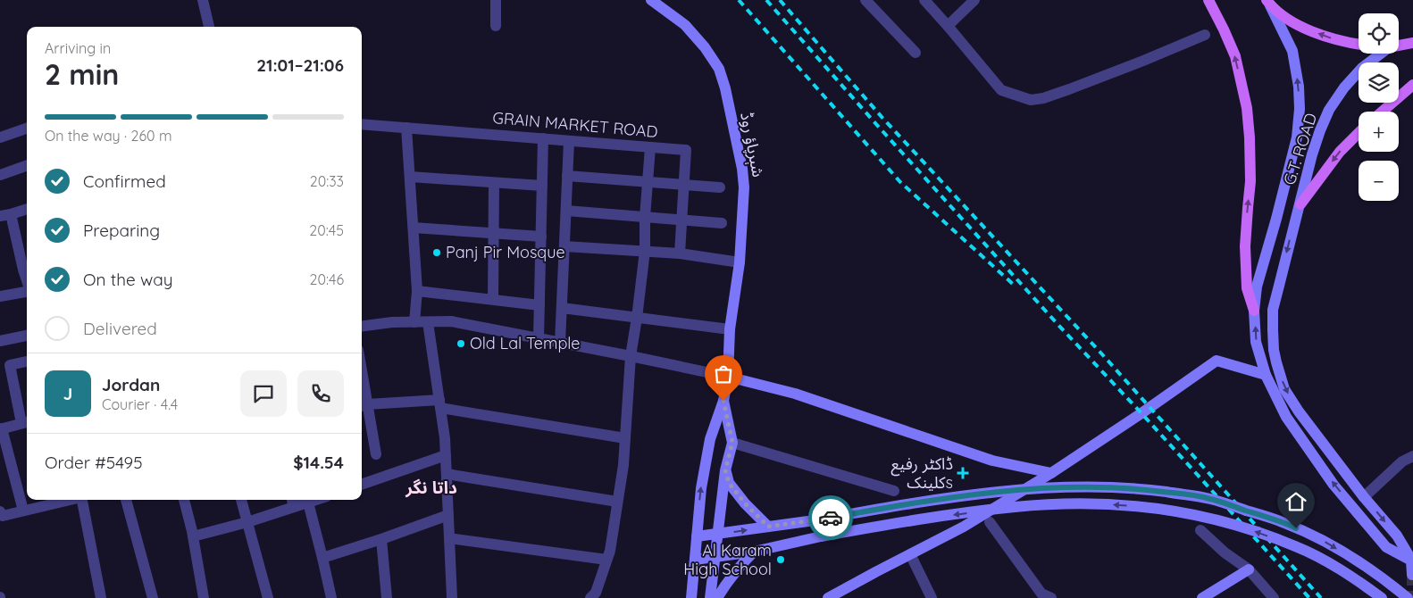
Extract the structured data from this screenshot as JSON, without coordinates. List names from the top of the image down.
{
  "streets": {
    "street": ["GRAIN MARKET ROAD", "شېرپاؤ روڈ", "G.T. ROAD"]
  },
  "districts": ["داتا نگر"],
  "places": {
    "other": ["Panj Pir Mosque", "Old Lal Temple", "Al Karam High School"],
    "health": ["ڈاکٹر رفیع کلینکs"]
  },
  "page": {
    "map_buttons": ["+", "−"],
    "heading": ["2 min", "Arriving in", "21:01–21:06"],
    "panel": [
      "Jordan",
      "Courier · 4.4",
      "Order #5495",
      "$14.54"
    ],
    "bar": "On the way · 260 m",
    "list": [
      ["Confirmed", "20:33"],
      ["Preparing", "20:45"],
      ["On the way", "20:46"],
      "Delivered"
    ],
    "round": "J"
  }
}
